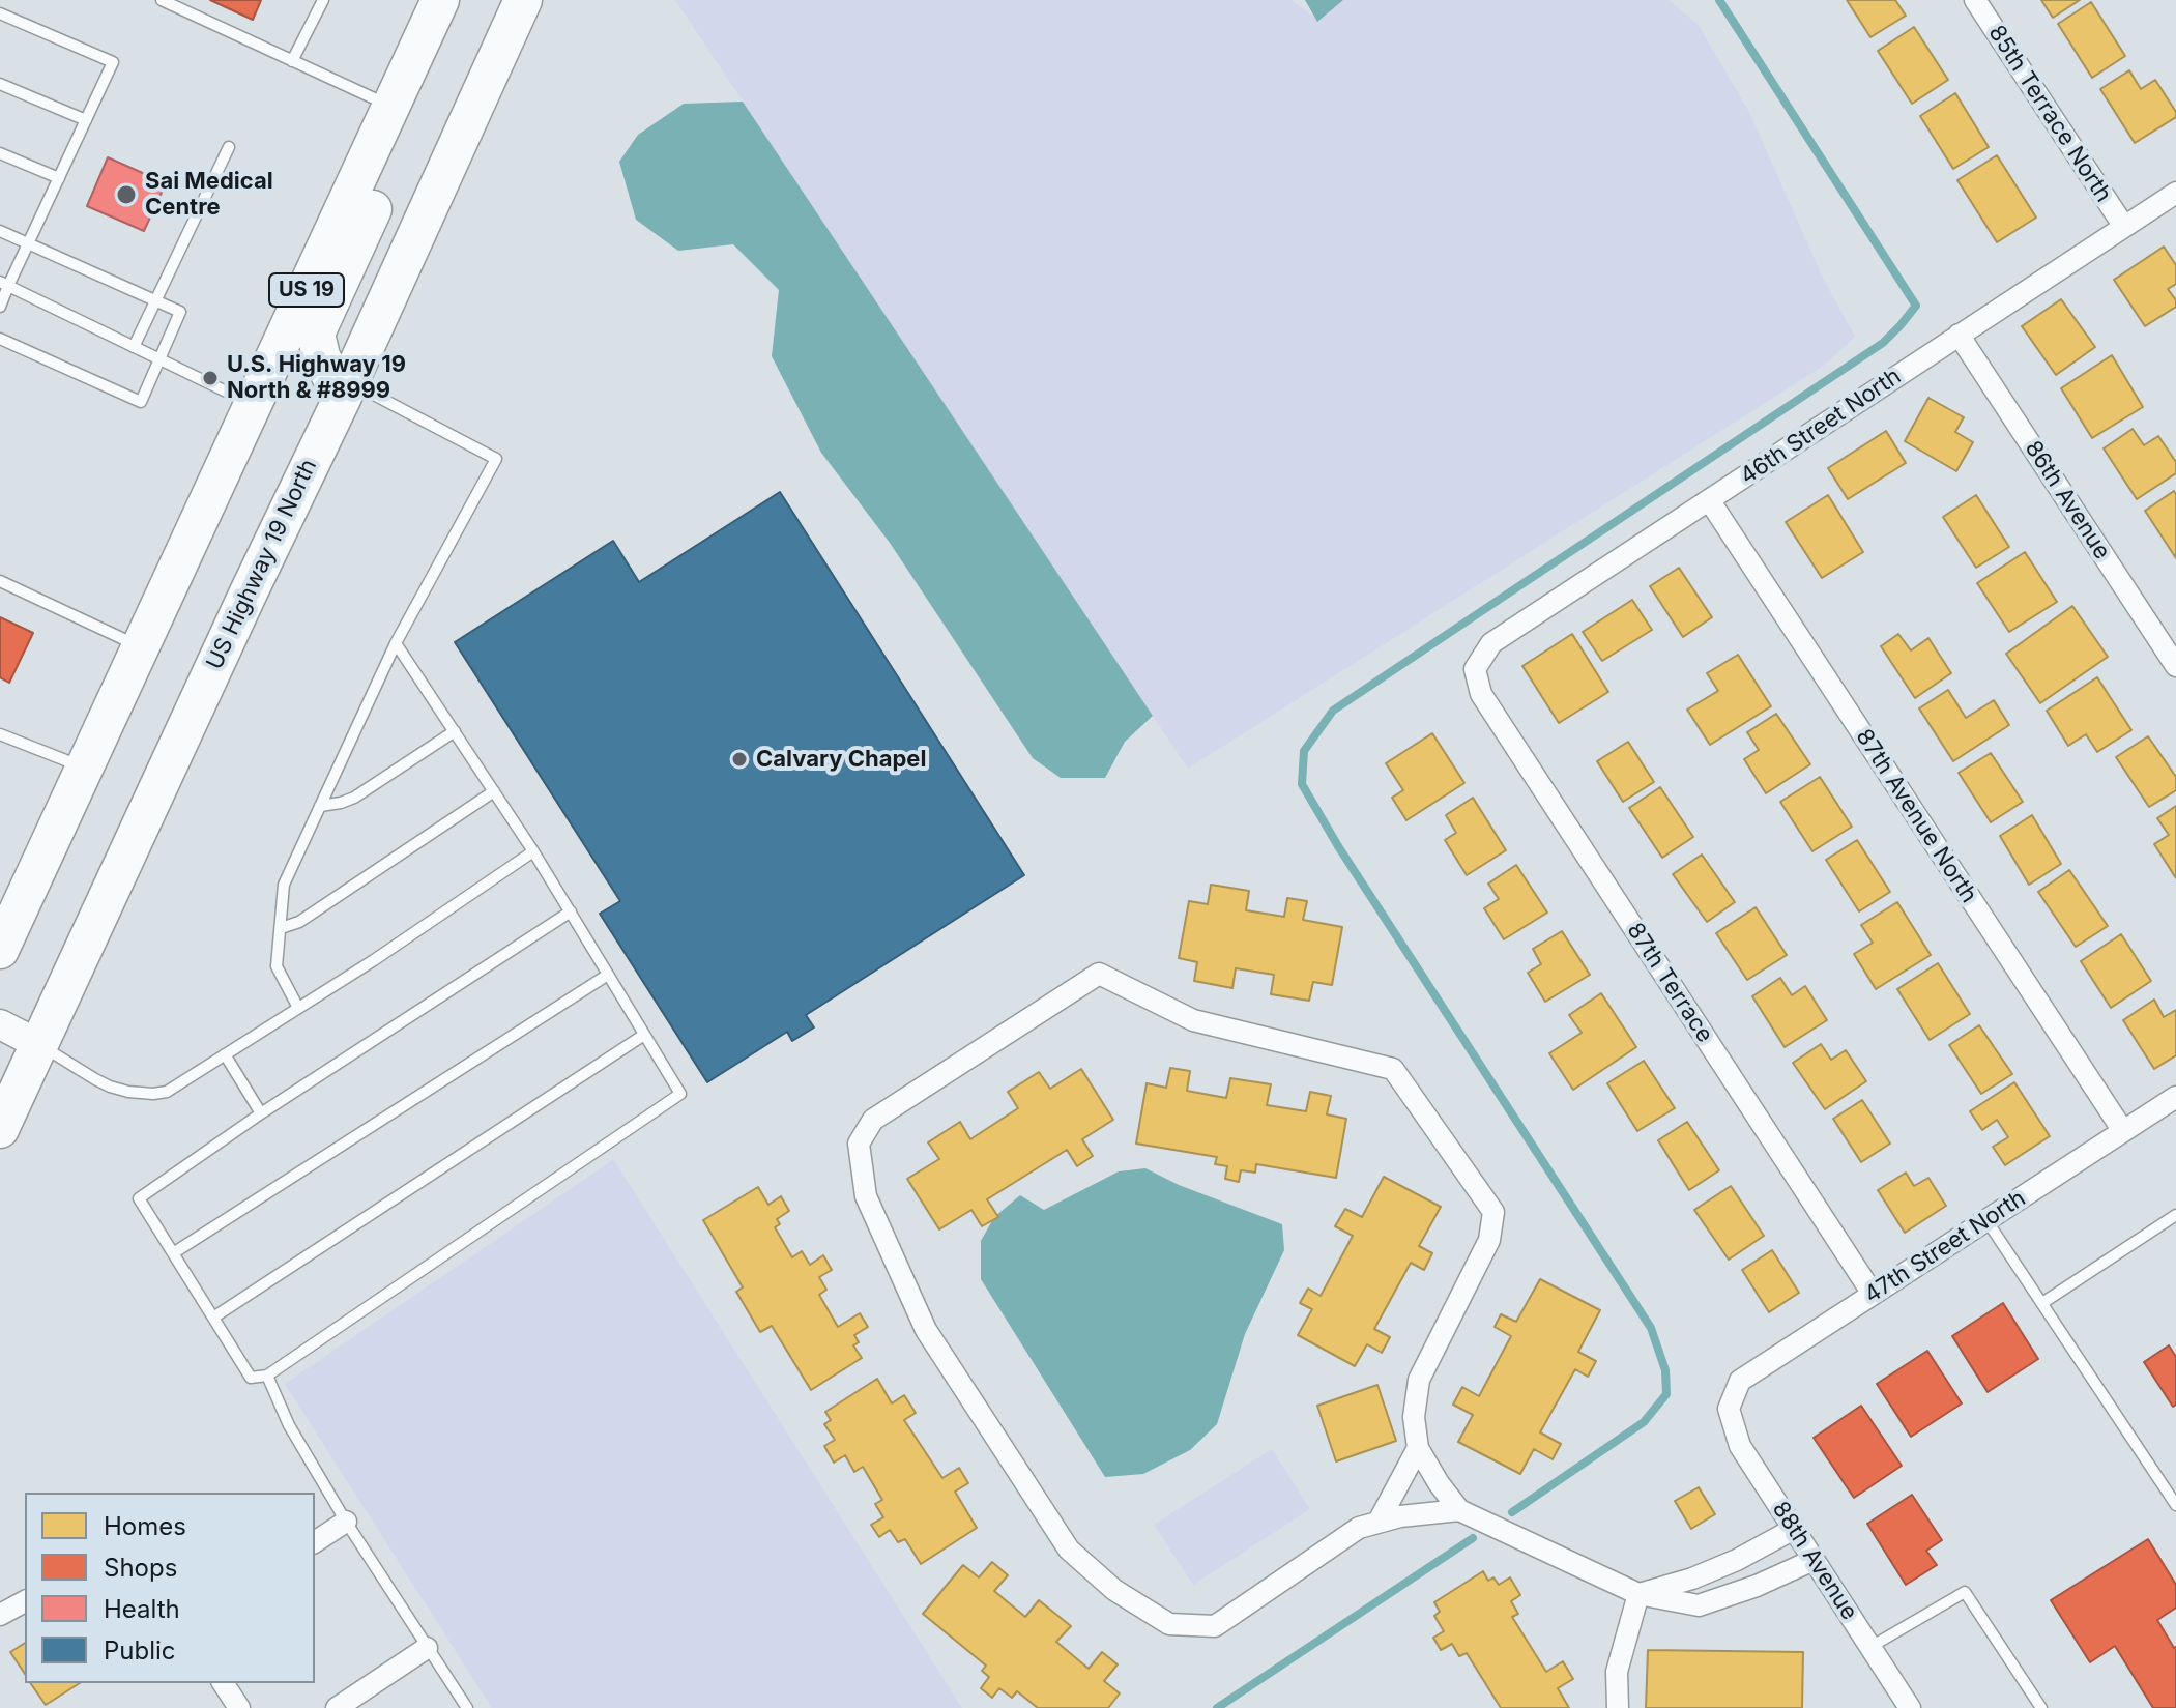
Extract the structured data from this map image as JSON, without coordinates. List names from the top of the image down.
{
  "streets": {
    "highway": ["US 19", "US Highway 19 North"],
    "street": [
      "85th Terrace North",
      "46th Street North",
      "86th Avenue",
      "87th Avenue North",
      "87th Terrace",
      "47th Street North",
      "88th Avenue"
    ]
  },
  "crossings": [
    ["85th Terrace North", "46th Street North"],
    ["46th Street North", "86th Avenue"],
    ["46th Street North", "87th Avenue North"],
    ["46th Street North", "87th Terrace"],
    ["87th Avenue North", "47th Street North"],
    ["87th Terrace", "47th Street North"],
    ["47th Street North", "88th Avenue"]
  ],
  "places": ["Sai Medical Centre", "U.S. Highway 19 North & #8999", "Calvary Chapel"],
  "legend": [
    "Homes",
    "Shops",
    "Health",
    "Public"
  ]
}
